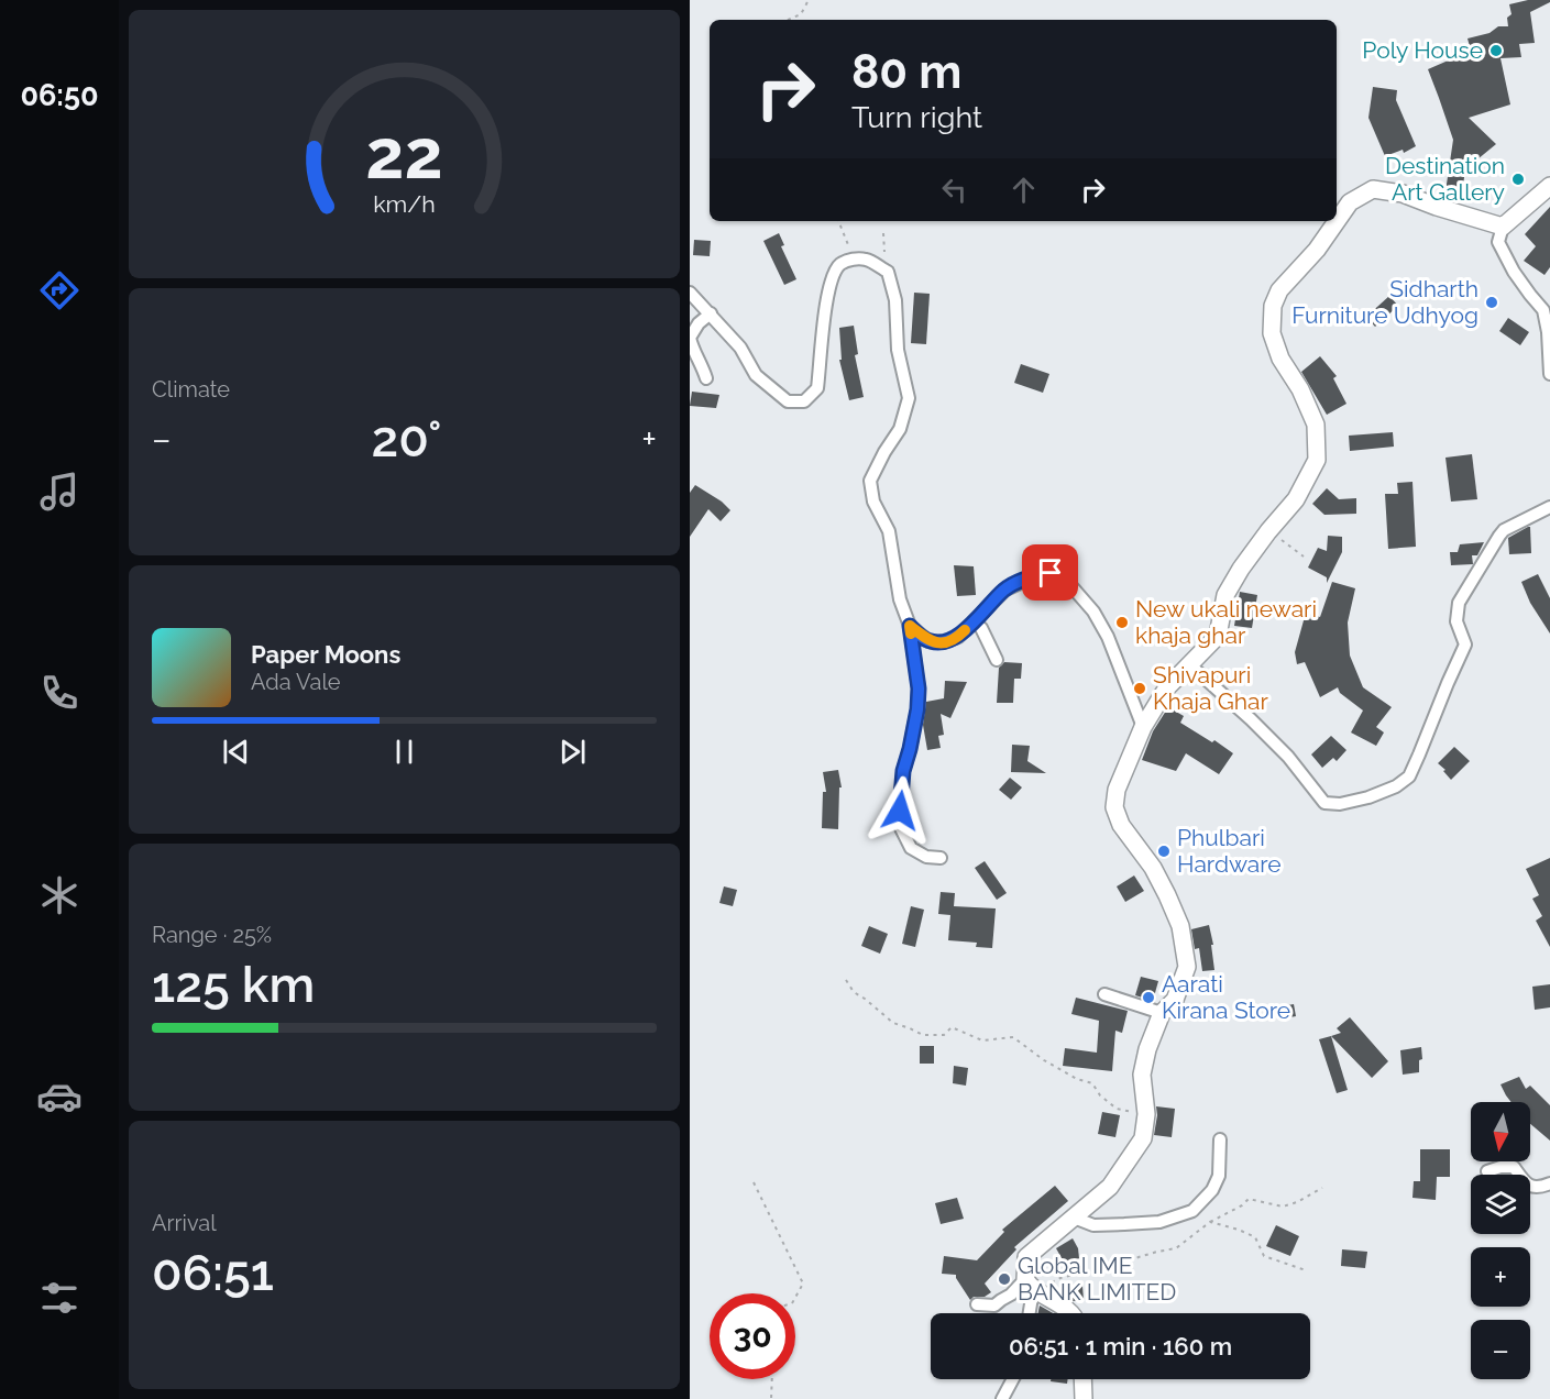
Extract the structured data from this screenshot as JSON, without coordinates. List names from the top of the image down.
{
  "places": [
    "Poly House",
    "Destination Art Gallery",
    "Sidharth Furniture Udhyog",
    "New ukali newari khaja ghar",
    "Shivapuri Khaja Ghar",
    "Phulbari Hardware",
    "Aarati Kirana Store",
    "Global IME BANK LIMITED"
  ],
  "north": "bottom",
  "page": {
    "tabs": "06:50",
    "turn": ["80 m", "Turn right"],
    "tile": [
      "Climate",
      ["Range · 25%", "125 km"],
      ["Arrival", "06:51"]
    ],
    "heat": ["−", "20°", "+"],
    "song": ["Paper Moons", "Ada Vale"],
    "map_buttons": ["+", "−"],
    "limit": "30",
    "trip": "06:51 · 1 min · 160 m",
    "gauge": ["22", "km/h"]
  }
}
